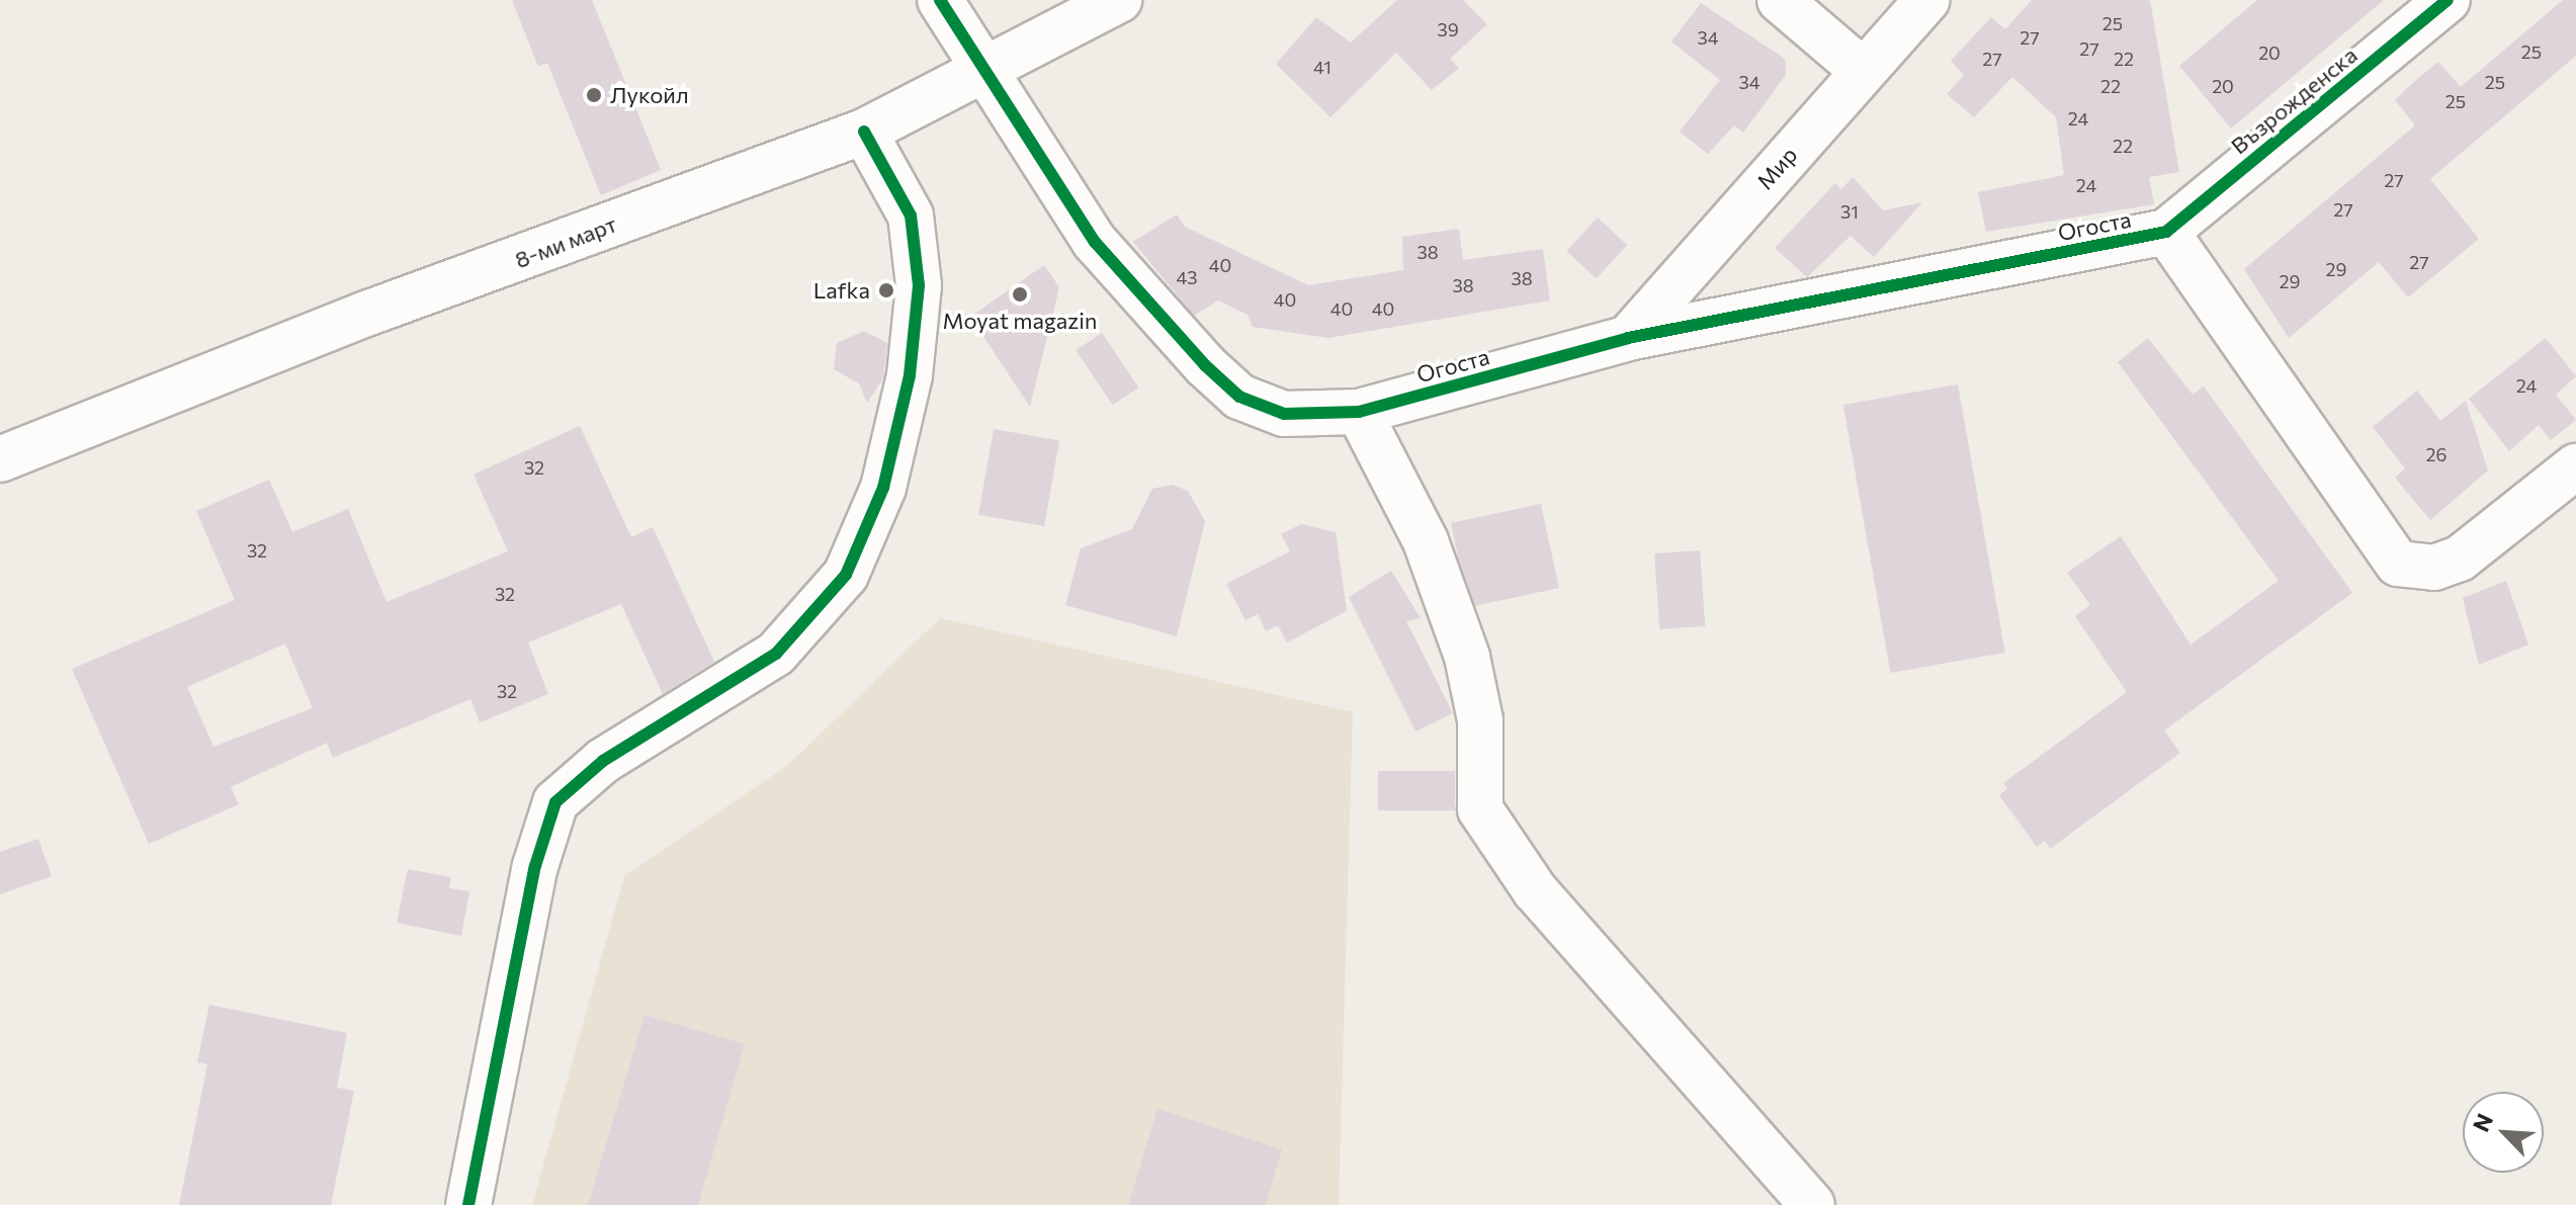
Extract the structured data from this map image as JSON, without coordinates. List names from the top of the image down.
{
  "streets": {
    "street": [
      "Възрожденска",
      "Мир",
      "Огоста",
      "8-ми март"
    ]
  },
  "crossings": [
    ["Възрожденска", "Огоста"],
    ["Мир", "Огоста"],
    ["Огоста", "8-ми март"]
  ],
  "places": ["Лукойл", "Lafka", "Moyat magazin"],
  "house_numbers": [
    "25",
    "39",
    "34",
    "27",
    "27",
    "25",
    "20",
    "27",
    "22",
    "41",
    "34",
    "25",
    "22",
    "20",
    "25",
    "24",
    "22",
    "27",
    "24",
    "27",
    "31",
    "38",
    "27",
    "40",
    "29",
    "43",
    "38",
    "29",
    "38",
    "40",
    "40",
    "40",
    "24",
    "26",
    "32",
    "32",
    "32",
    "32"
  ],
  "north": "top left"
}
